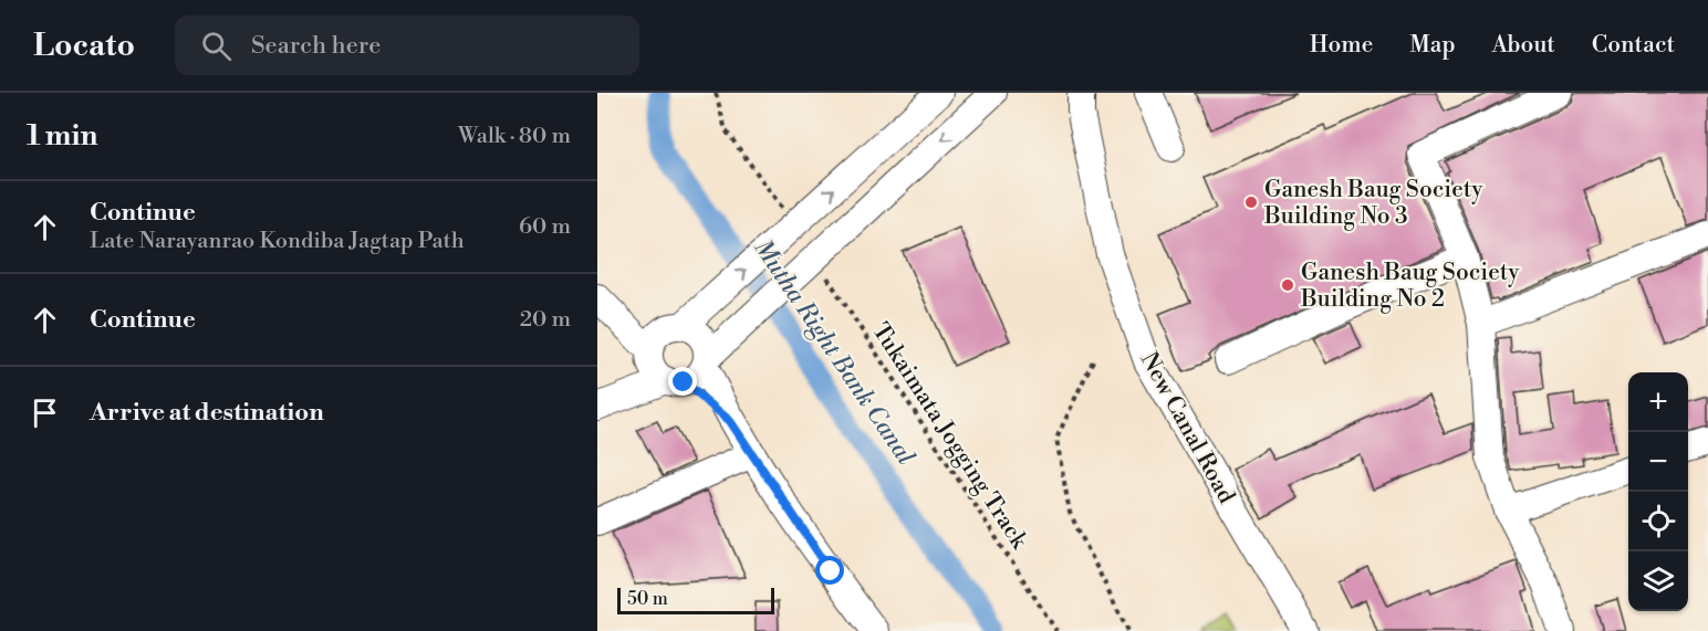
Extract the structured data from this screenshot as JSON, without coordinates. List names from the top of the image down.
{
  "streets": {
    "street": ["New Canal Road"],
    "path": ["Tukaimata Jogging Track"]
  },
  "water": ["Mutha Right Bank Canal"],
  "places": ["Ganesh Baug Society Building No 3", "Ganesh Baug Society Building No 2"],
  "scale_bar": "50 m",
  "page": {
    "header": "Locato",
    "search": "Search here",
    "nav": [
      "Home",
      "Map",
      "About",
      "Contact"
    ],
    "heading": ["1 min", "Walk · 80 m"],
    "list": [
      ["Continue", "Late Narayanrao Kondiba Jagtap Path", "60 m"],
      ["Continue", "20 m"],
      "Arrive at destination"
    ],
    "map_buttons": ["+", "−"],
    "scale": "50 m"
  }
}
